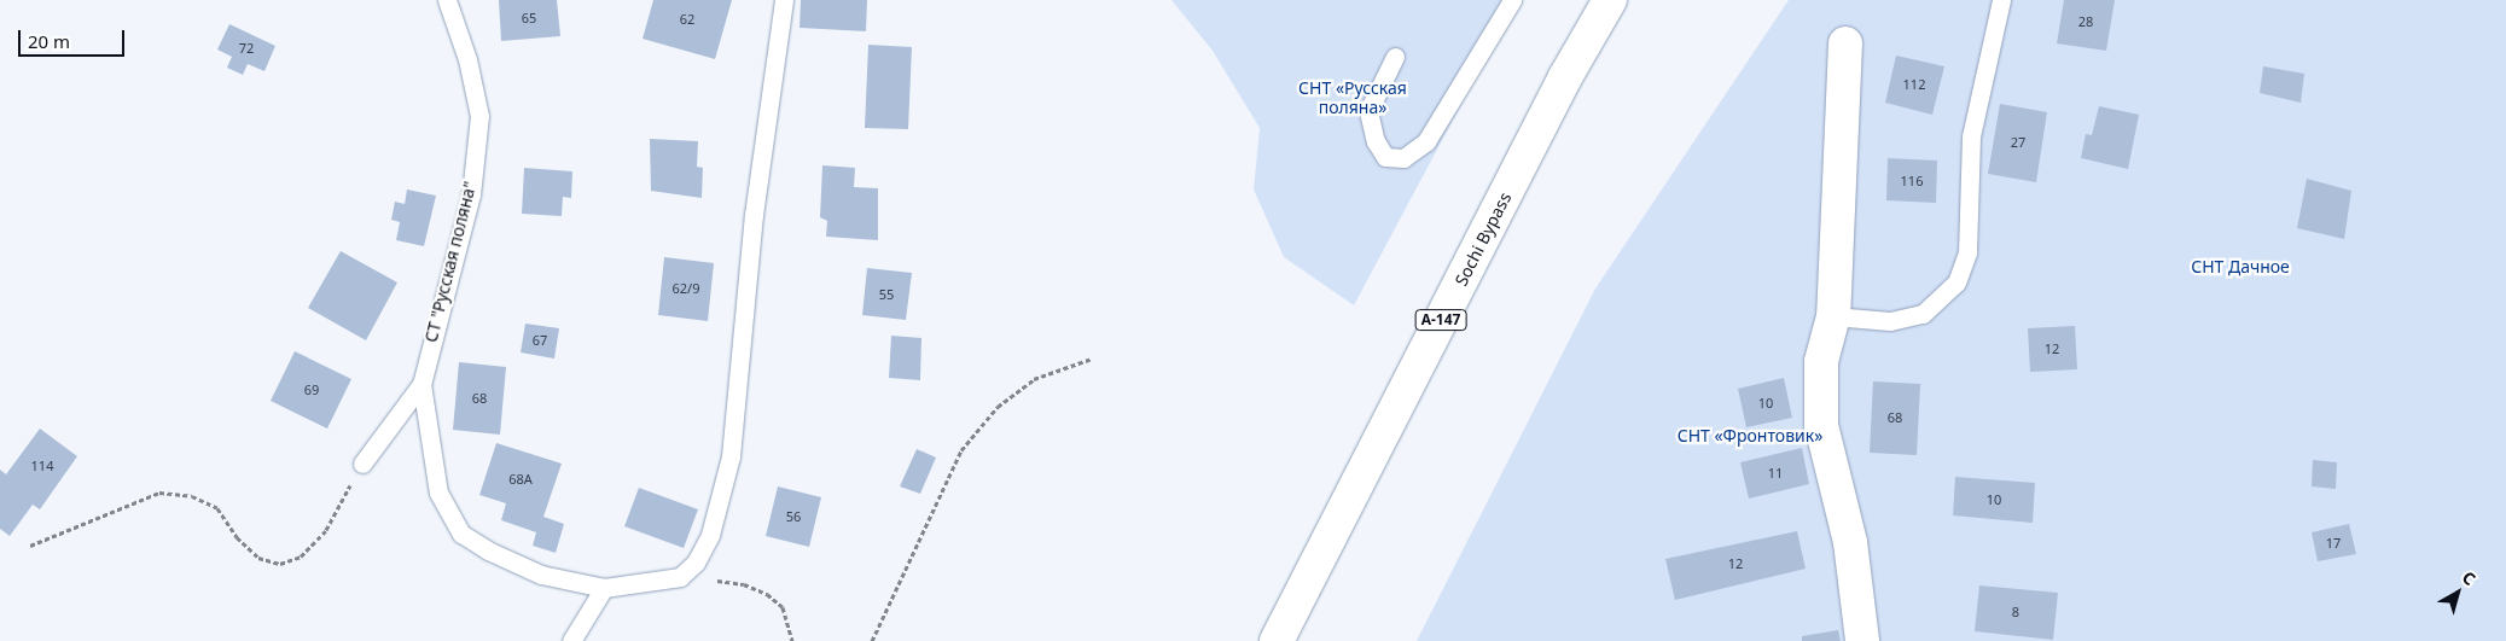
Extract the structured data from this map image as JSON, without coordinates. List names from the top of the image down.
{
  "streets": {
    "main road": ["Sochi Bypass", "А-147"],
    "lane": ["СТ \"Русская поляна\""]
  },
  "parks": ["СНТ «Русская поляна»", "СНТ Дачное", "СНТ «Фронтовик»"],
  "house_numbers": [
    "65",
    "62",
    "28",
    "72",
    "112",
    "27",
    "116",
    "62/9",
    "55",
    "67",
    "12",
    "69",
    "68",
    "10",
    "68",
    "114",
    "11",
    "68А",
    "10",
    "56",
    "17",
    "12",
    "8"
  ],
  "scale_bar": "20 m",
  "north": "top right"
}
